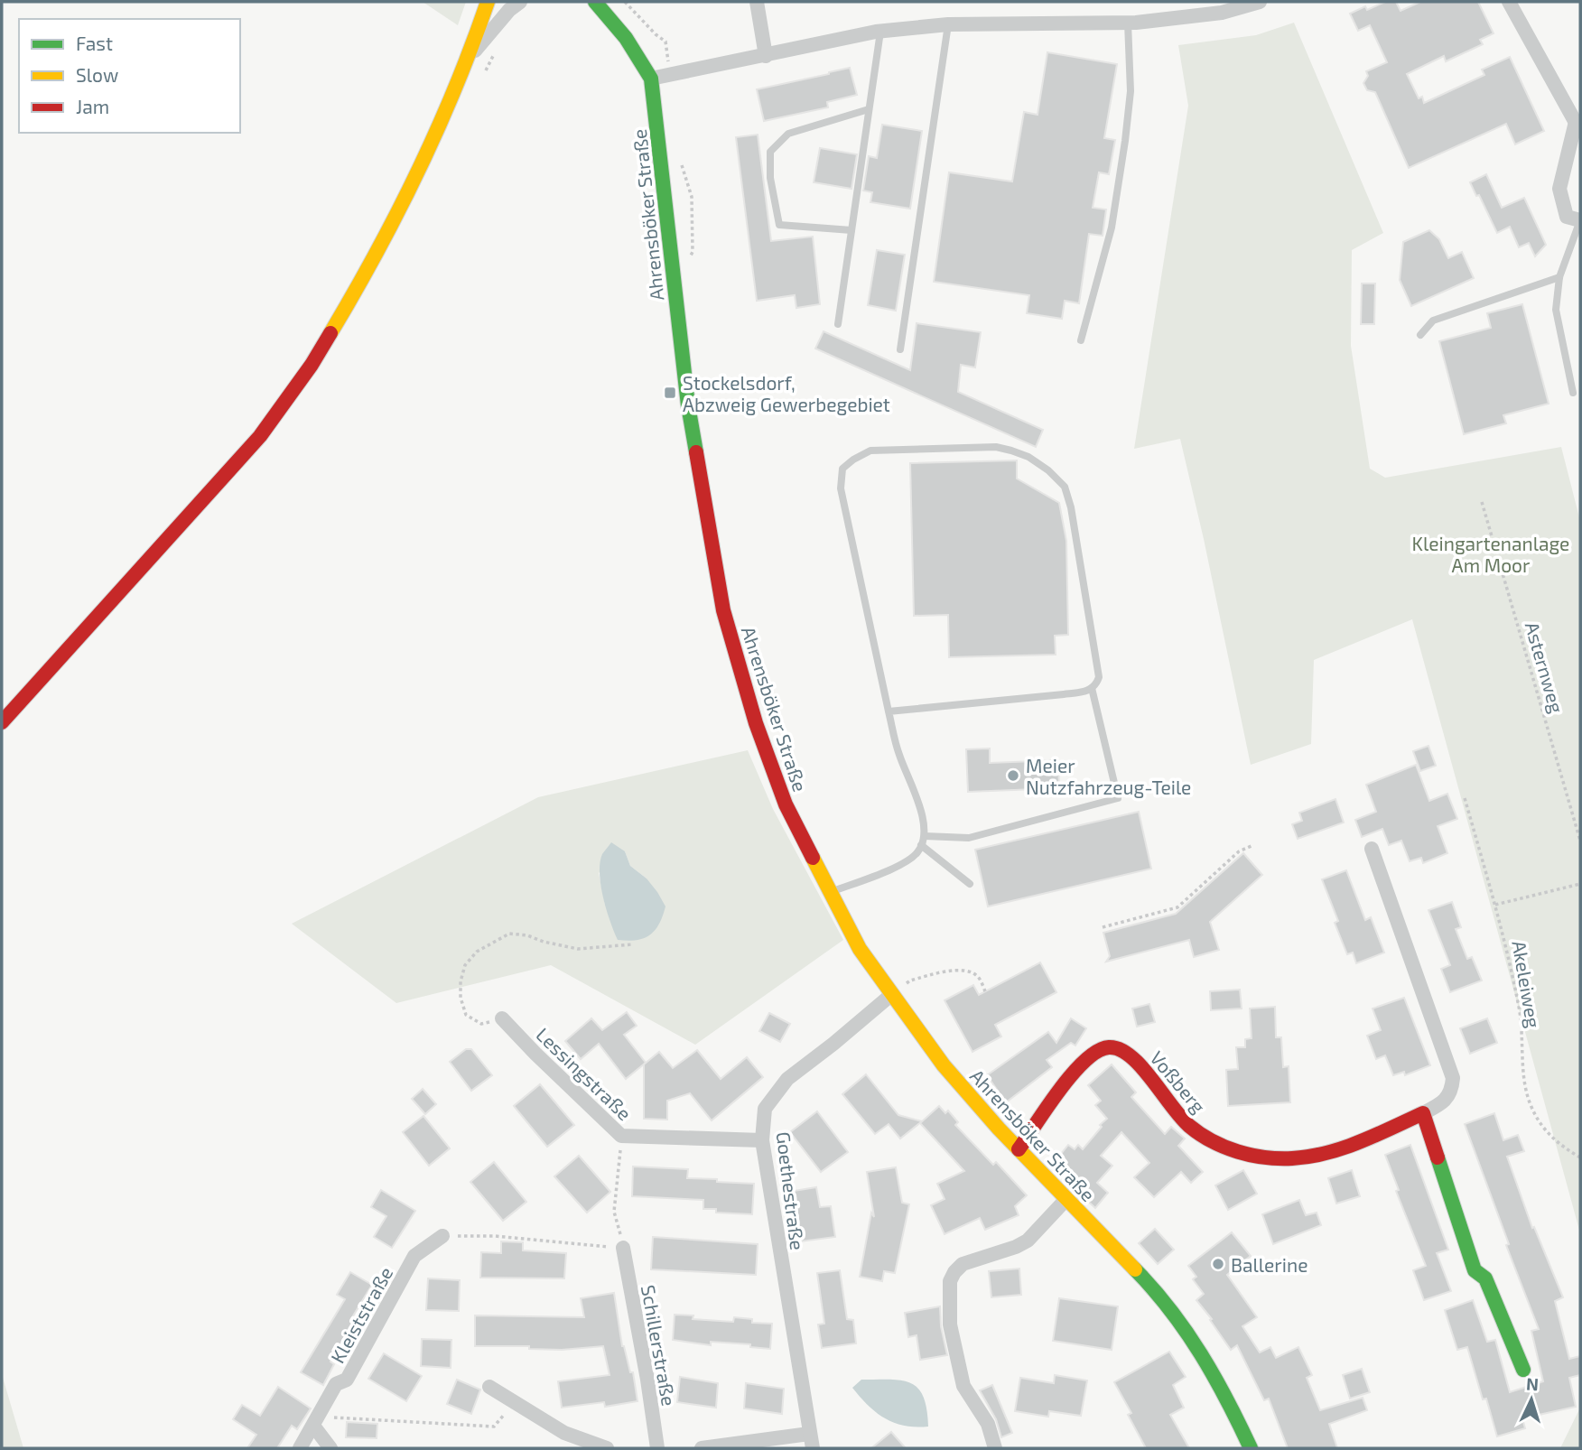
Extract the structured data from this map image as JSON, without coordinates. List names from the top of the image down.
{
  "streets": {
    "street": [
      "Ahrensböker Straße",
      "Lessingstraße",
      "Voßberg",
      "Goethestraße",
      "Kleiststraße",
      "Schillerstraße"
    ],
    "path": ["Asternweg", "Akeleiweg"]
  },
  "crossings": [
    ["Ahrensböker Straße", "Voßberg"],
    ["Ahrensböker Straße", "Goethestraße"],
    ["Lessingstraße", "Goethestraße"]
  ],
  "parks": ["Kleingartenanlage Am Moor"],
  "places": {
    "transit": ["Stockelsdorf, Abzweig Gewerbegebiet"],
    "other": ["Meier Nutzfahrzeug-Teile", "Ballerine"]
  },
  "legend": ["Fast", "Slow", "Jam"],
  "north": "top"
}
